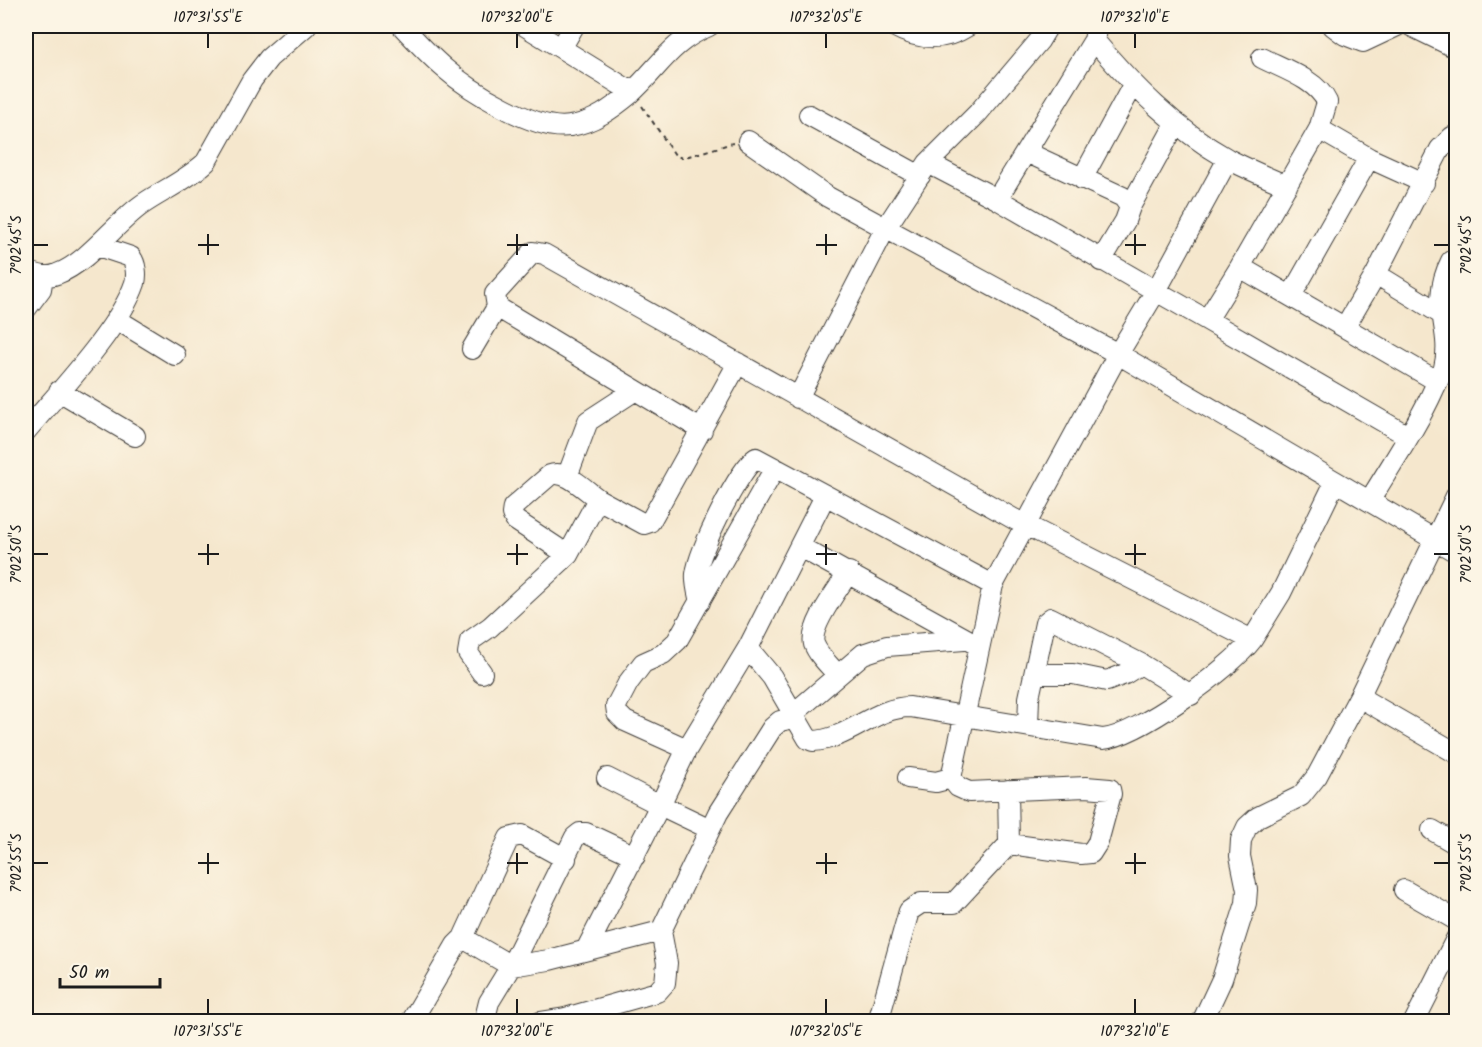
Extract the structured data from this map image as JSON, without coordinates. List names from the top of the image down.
{
  "scale_bar": "50 m",
  "coordinates": [
    "107°31'55\"E",
    "107°32'00\"E",
    "107°32'05\"E",
    "107°32'10\"E",
    "7°02'45\"S",
    "7°02'50\"S",
    "7°02'55\"S"
  ]
}
